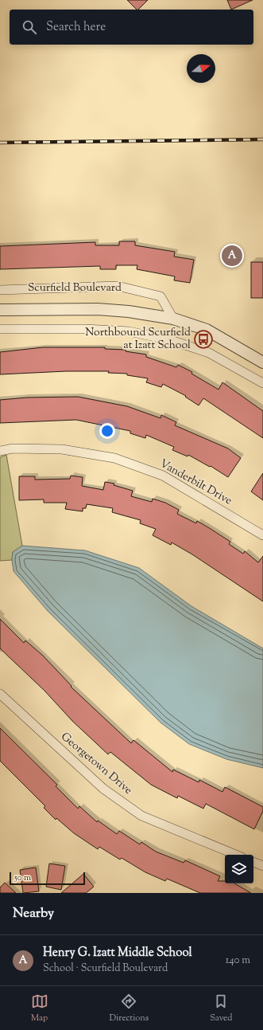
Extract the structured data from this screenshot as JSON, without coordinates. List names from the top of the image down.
{
  "streets": {
    "street": ["Scurfield Boulevard", "Vanderbilt Drive", "Georgetown Drive"]
  },
  "places": {
    "bus stop": ["Northbound Scurfield at Izatt School"]
  },
  "scale_bar": "50 m",
  "north": "right",
  "page": {
    "search": "Search here",
    "pins": "A",
    "scale": "50 m",
    "heading": "Nearby",
    "list": [
      {
        "mark": "A",
        "name": "Henry G. Izatt Middle School",
        "note": "School · Scurfield Boulevard",
        "value": "140 m"
      }
    ],
    "nav": ["Map", "Directions", "Saved"]
  }
}
